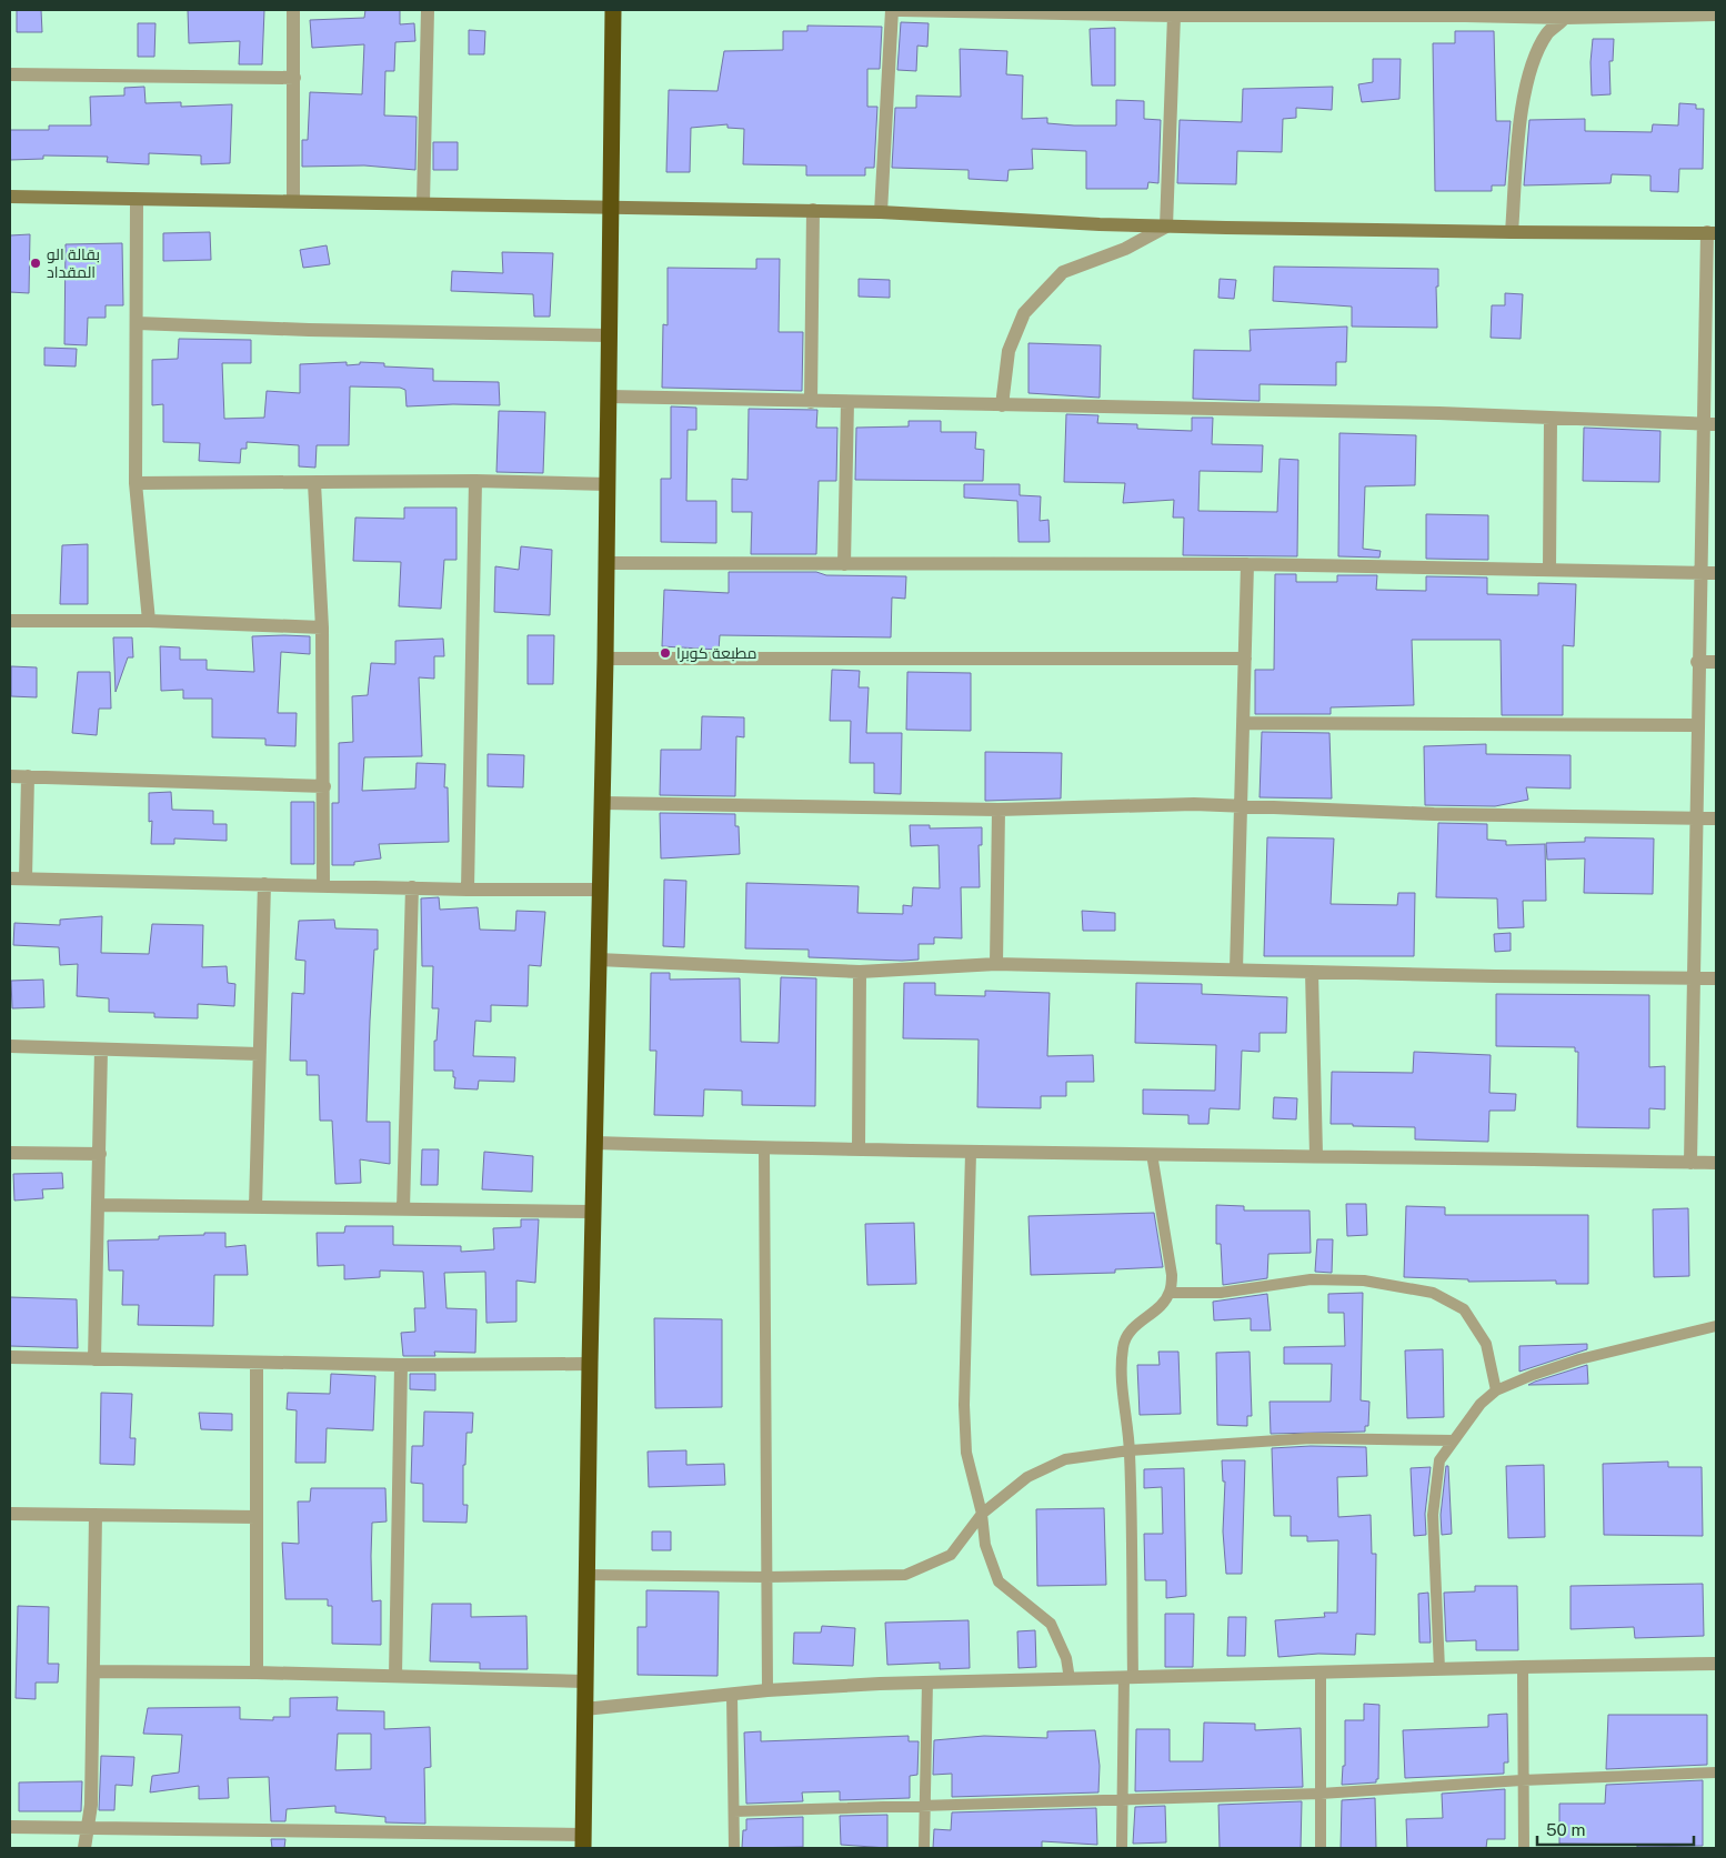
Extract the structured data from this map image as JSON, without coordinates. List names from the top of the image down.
{
  "places": ["بقالة الو المقداد", "مطبعة كوبرا"],
  "scale_bar": "50 m"
}
